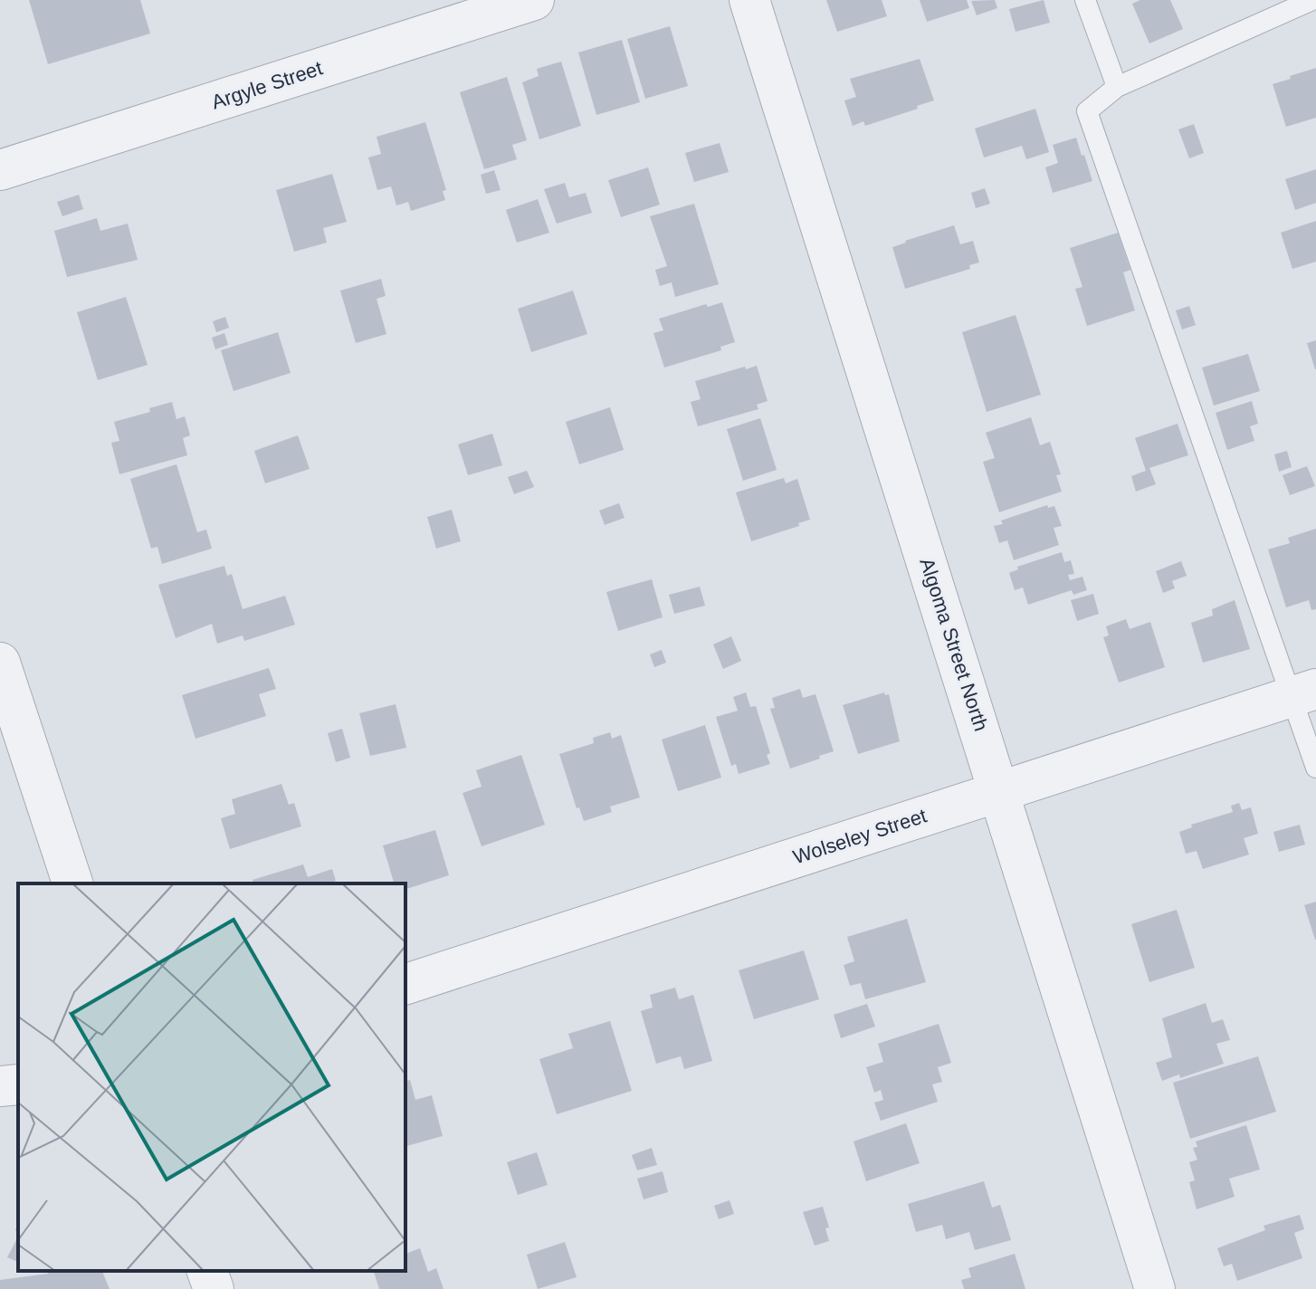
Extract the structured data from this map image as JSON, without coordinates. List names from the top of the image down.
{
  "streets": {
    "street": ["Argyle Street", "Algoma Street North", "Wolseley Street"]
  },
  "crossings": [
    ["Algoma Street North", "Wolseley Street"]
  ]
}
